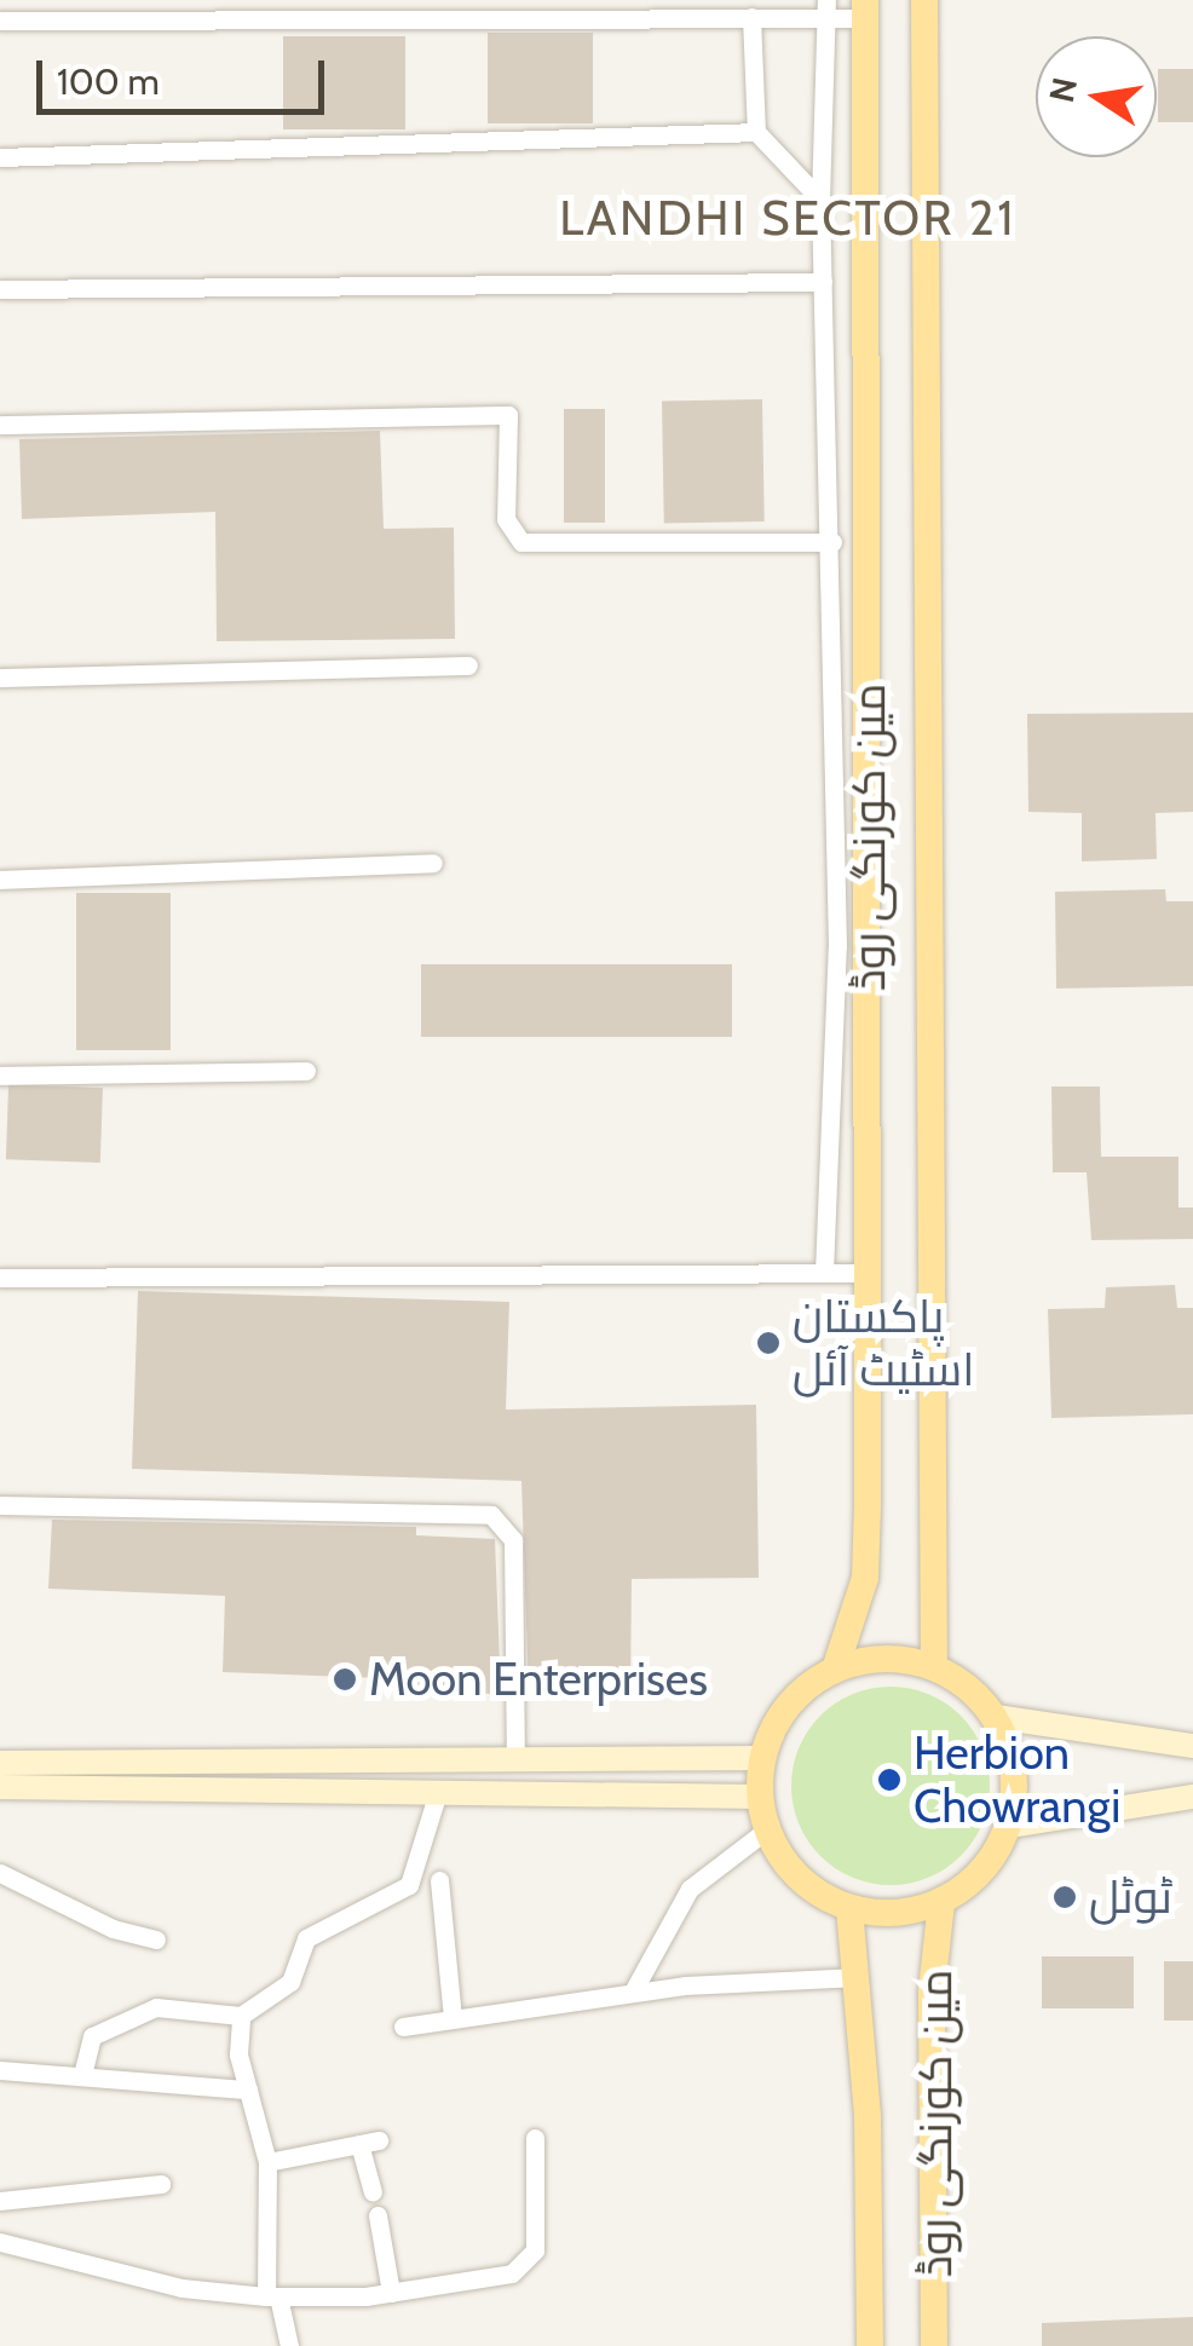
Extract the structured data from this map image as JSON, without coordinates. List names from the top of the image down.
{
  "streets": {
    "main road": ["مین کورنگی روڈ"]
  },
  "districts": ["LANDHI SECTOR 21"],
  "places": [
    "پاکستان اسٹیٹ آئل",
    "Moon Enterprises",
    "Herbion Chowrangi",
    "ٹوٹل"
  ],
  "scale_bar": "100 m",
  "north": "left"
}
